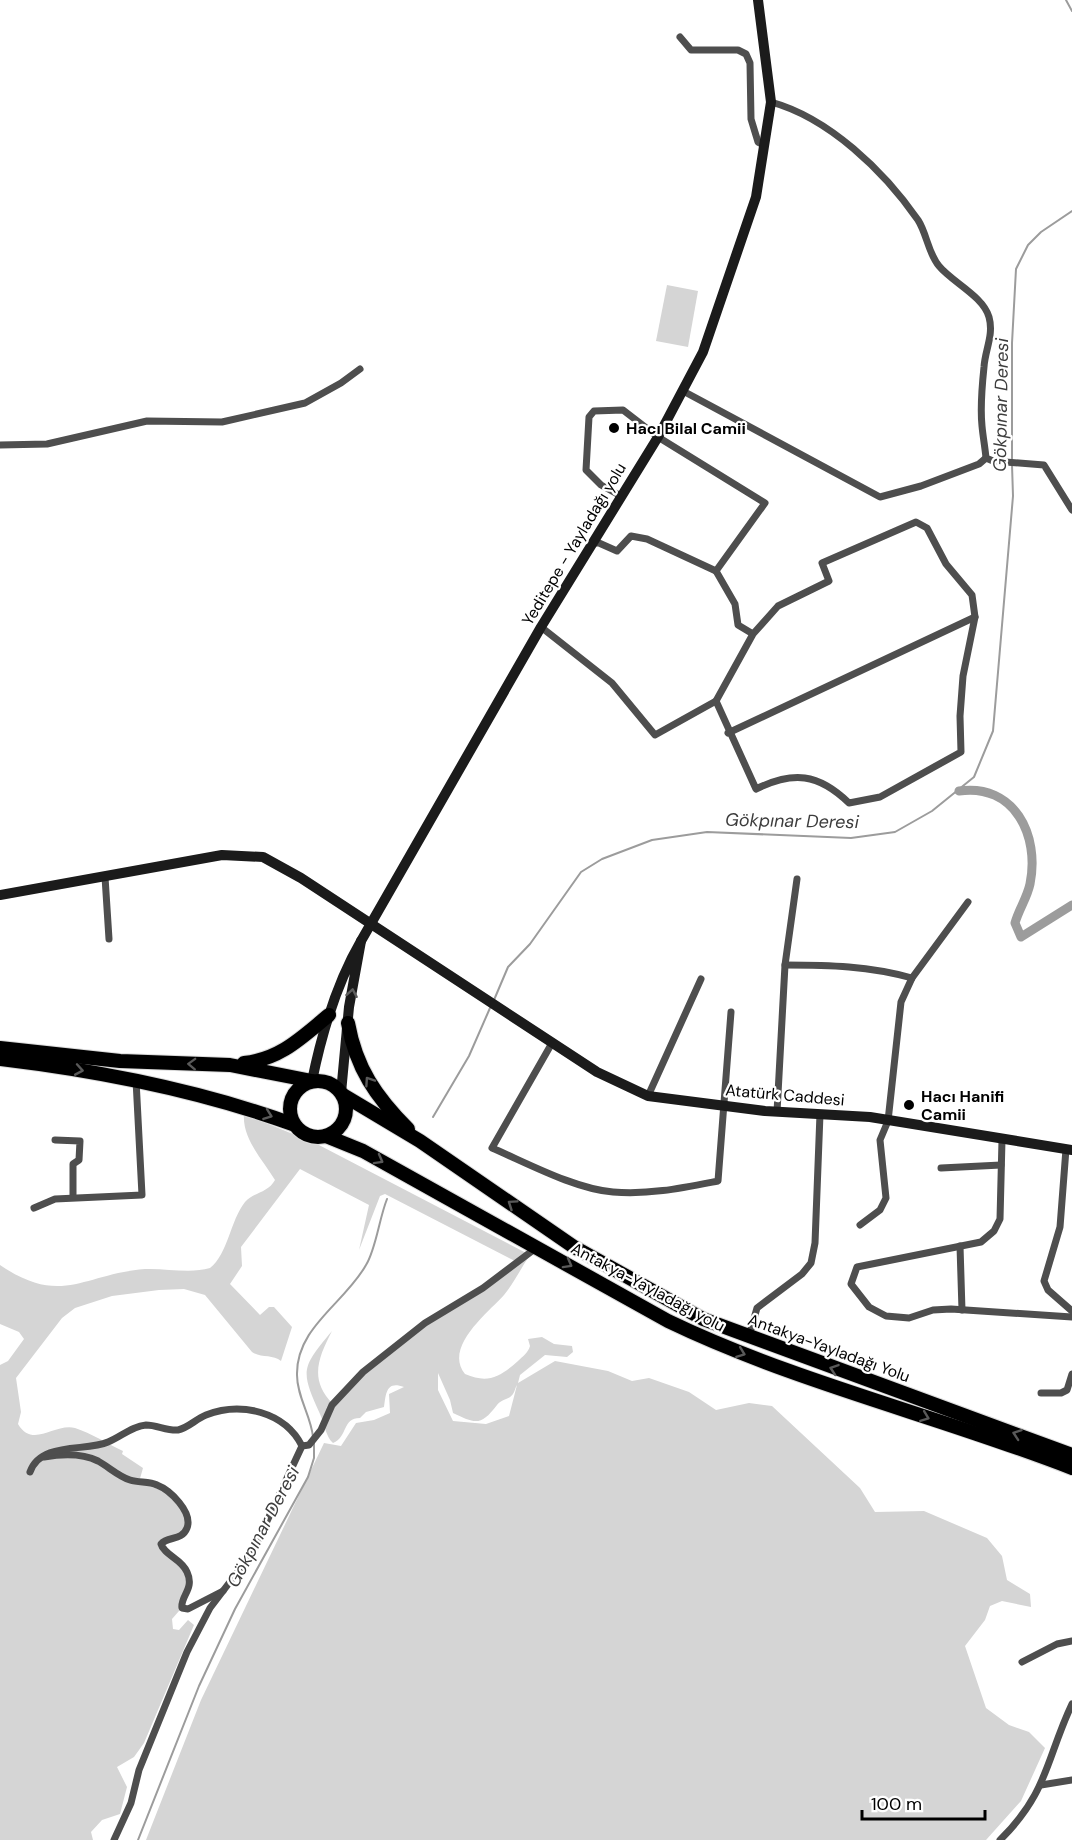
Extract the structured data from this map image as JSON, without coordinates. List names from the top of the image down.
{
  "streets": {
    "highway": ["Antakya-Yayladağı yolu", "Antakya-Yayladağı Yolu"],
    "main road": ["Yeditepe - Yayladağı yolu", "Atatürk Caddesi"]
  },
  "crossings": [
    ["Yeditepe - Yayladağı yolu", "Atatürk Caddesi"],
    ["Yeditepe - Yayladağı yolu", "Antakya-Yayladağı yolu"],
    ["Yeditepe - Yayladağı yolu", "Antakya-Yayladağı Yolu"],
    ["Antakya-Yayladağı yolu", "Antakya-Yayladağı Yolu"]
  ],
  "one_way": ["Antakya-Yayladağı yolu", "Antakya-Yayladağı Yolu"],
  "water": ["Gökpınar Deresi"],
  "places": ["Hacı Bilal Camii", "Hacı Hanifi Camii"],
  "scale_bar": "100 m"
}
